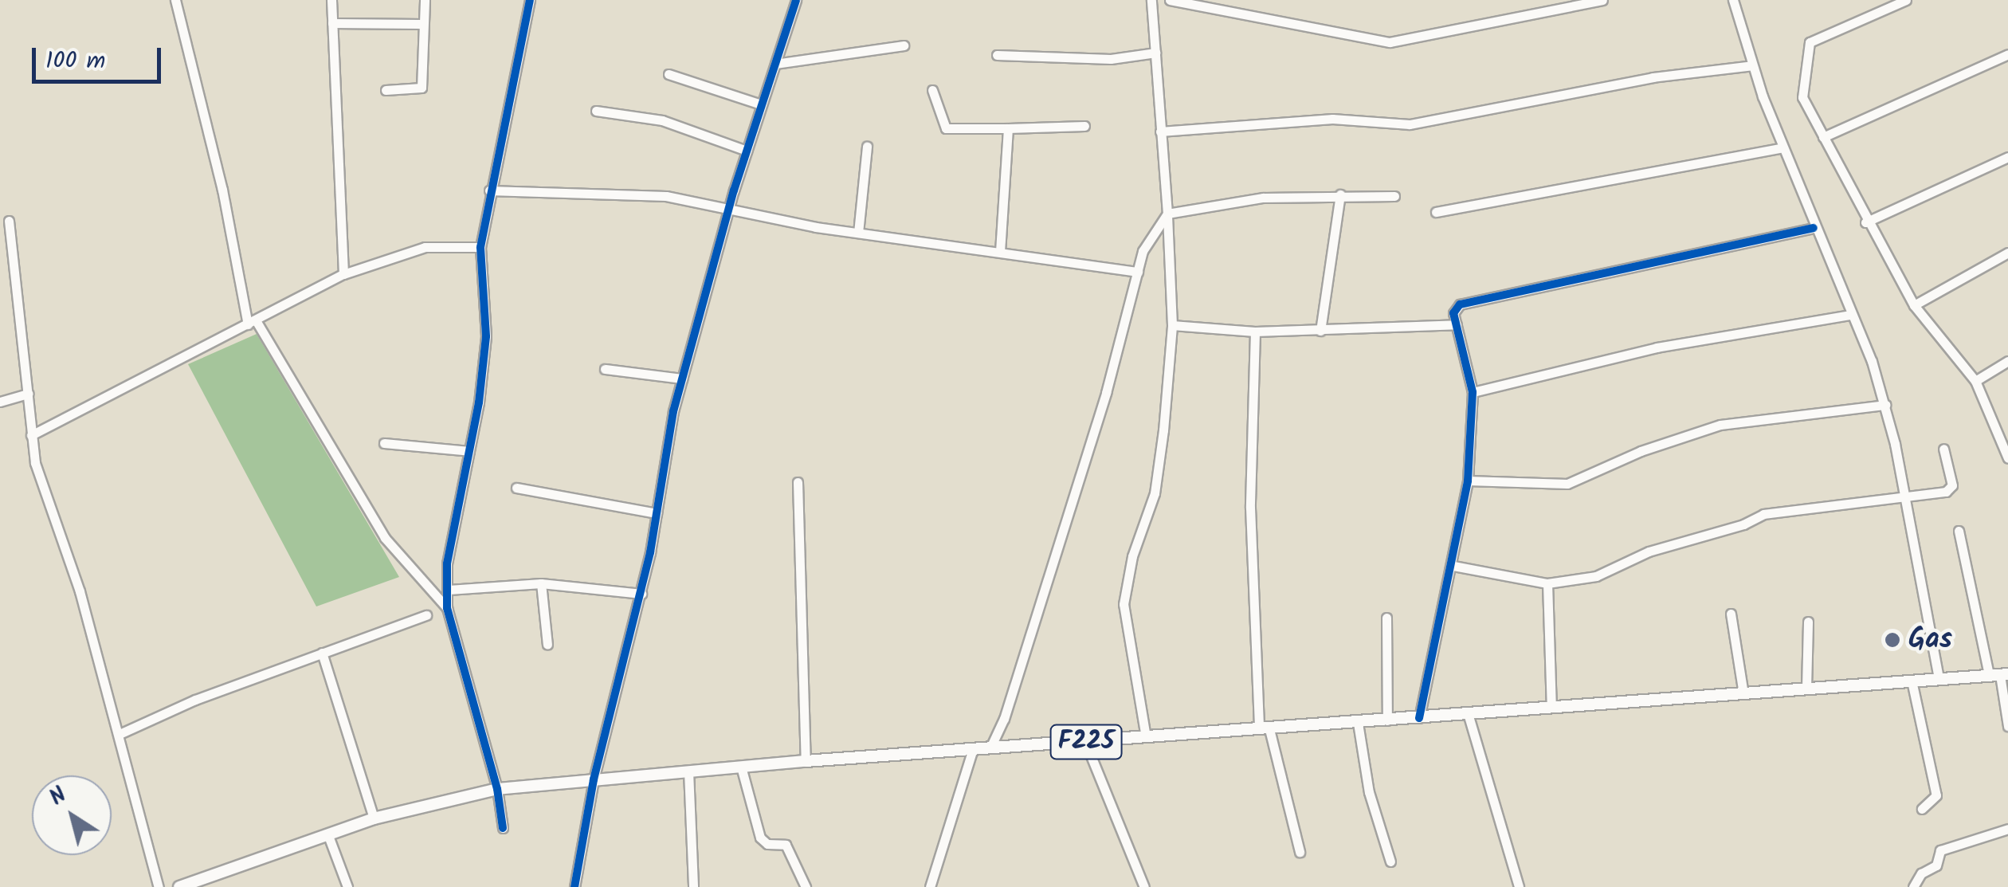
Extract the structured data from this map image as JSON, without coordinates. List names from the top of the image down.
{
  "streets": {
    "main road": ["F225"]
  },
  "places": ["Gas"],
  "scale_bar": "100 m",
  "north": "top left"
}
